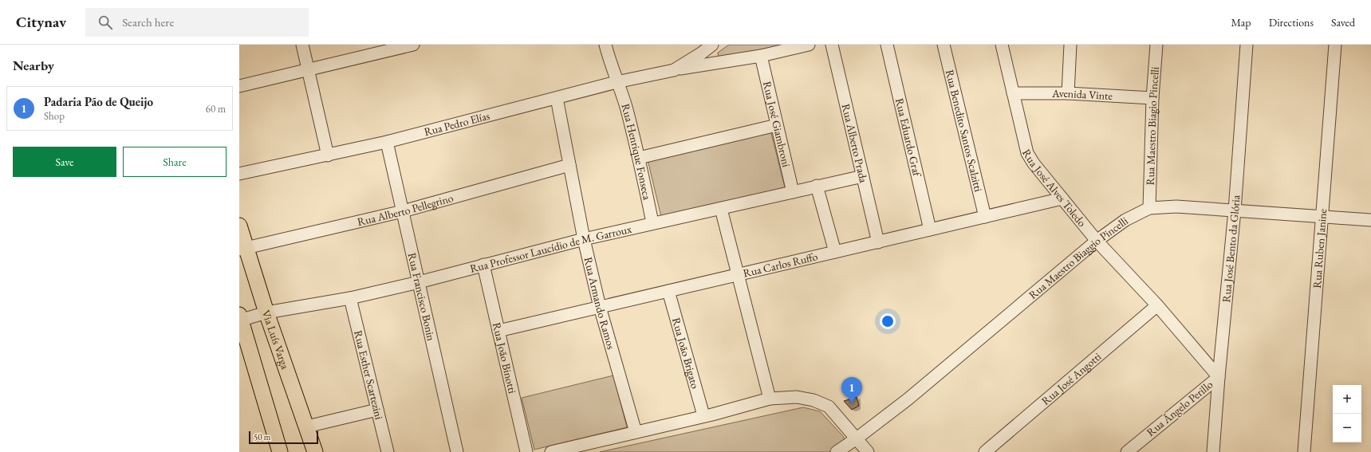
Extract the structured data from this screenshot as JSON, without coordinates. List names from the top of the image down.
{
  "streets": {
    "main road": ["Via Luís Varga"],
    "street": [
      "Avenida Vinte",
      "Rua Pedro Elías",
      "Rua José Giambroni",
      "Rua Maestro Biagio Pincelli",
      "Rua Benedito Santos Scalzitti",
      "Rua Eduardo Graf",
      "Rua Alberto Prada",
      "Rua Henrique Fonseca",
      "Rua José Alves Toledo",
      "Rua Alberto Pellegrino",
      "Rua Professor Laucídio de M. Garroux",
      "Rua José Bento da Glória",
      "Rua Ruben Janine",
      "Rua Maestro Biaggio Pincelli",
      "Rua Carlos Ruffo",
      "Rua Francisco Bonin",
      "Rua Armando Ramos",
      "Rua João Brigato",
      "Rua João Binotti",
      "Rua Esther Scartezini",
      "Rua José Angotti",
      "Rua Ângelo Perillo"
    ]
  },
  "crossings": [
    ["Avenida Vinte", "Rua Maestro Biagio Pincelli"],
    ["Avenida Vinte", "Rua José Alves Toledo"],
    ["Rua Pedro Elías", "Rua José Giambroni"],
    ["Rua Pedro Elías", "Rua Henrique Fonseca"],
    ["Rua Pedro Elías", "Rua Francisco Bonin"],
    ["Rua Pedro Elías", "Rua Armando Ramos"],
    ["Rua José Giambroni", "Rua Professor Laucídio de M. Garroux"],
    ["Rua Maestro Biagio Pincelli", "Rua Maestro Biaggio Pincelli"],
    ["Rua Benedito Santos Scalzitti", "Rua Carlos Ruffo"],
    ["Rua Eduardo Graf", "Rua Carlos Ruffo"],
    ["Rua Alberto Prada", "Rua Professor Laucídio de M. Garroux"],
    ["Rua Alberto Prada", "Rua Carlos Ruffo"],
    ["Rua Henrique Fonseca", "Rua Professor Laucídio de M. Garroux"],
    ["Rua José Alves Toledo", "Rua José Bento da Glória"],
    ["Rua José Alves Toledo", "Rua Maestro Biaggio Pincelli"],
    ["Rua José Alves Toledo", "Rua Carlos Ruffo"],
    ["Rua José Alves Toledo", "Rua José Angotti"],
    ["Rua José Alves Toledo", "Rua Ângelo Perillo"],
    ["Rua Alberto Pellegrino", "Rua Francisco Bonin"],
    ["Rua Alberto Pellegrino", "Rua Armando Ramos"],
    ["Rua Alberto Pellegrino", "Via Luís Varga"],
    ["Rua Professor Laucídio de M. Garroux", "Rua Francisco Bonin"],
    ["Rua Professor Laucídio de M. Garroux", "Rua Armando Ramos"],
    ["Rua Professor Laucídio de M. Garroux", "Via Luís Varga"],
    ["Rua Professor Laucídio de M. Garroux", "Rua João Binotti"],
    ["Rua Professor Laucídio de M. Garroux", "Rua Esther Scartezini"],
    ["Rua José Bento da Glória", "Rua Maestro Biaggio Pincelli"],
    ["Rua José Bento da Glória", "Rua Ângelo Perillo"],
    ["Rua Ruben Janine", "Rua Maestro Biaggio Pincelli"],
    ["Rua Carlos Ruffo", "Rua Armando Ramos"],
    ["Rua Carlos Ruffo", "Rua João Brigato"],
    ["Rua Carlos Ruffo", "Rua João Binotti"]
  ],
  "scale_bar": "50 m",
  "page": {
    "header": "Citynav",
    "search": "Search here",
    "nav": ["Map", "Directions", "Saved"],
    "heading": "Nearby",
    "list": [
      {
        "mark": "1",
        "name": "Padaria Pão de Queijo",
        "note": "Shop",
        "value": "60 m"
      }
    ],
    "buttons": ["Save", "Share"],
    "pins": "1",
    "map_buttons": ["+", "−"],
    "scale": "50 m"
  }
}
